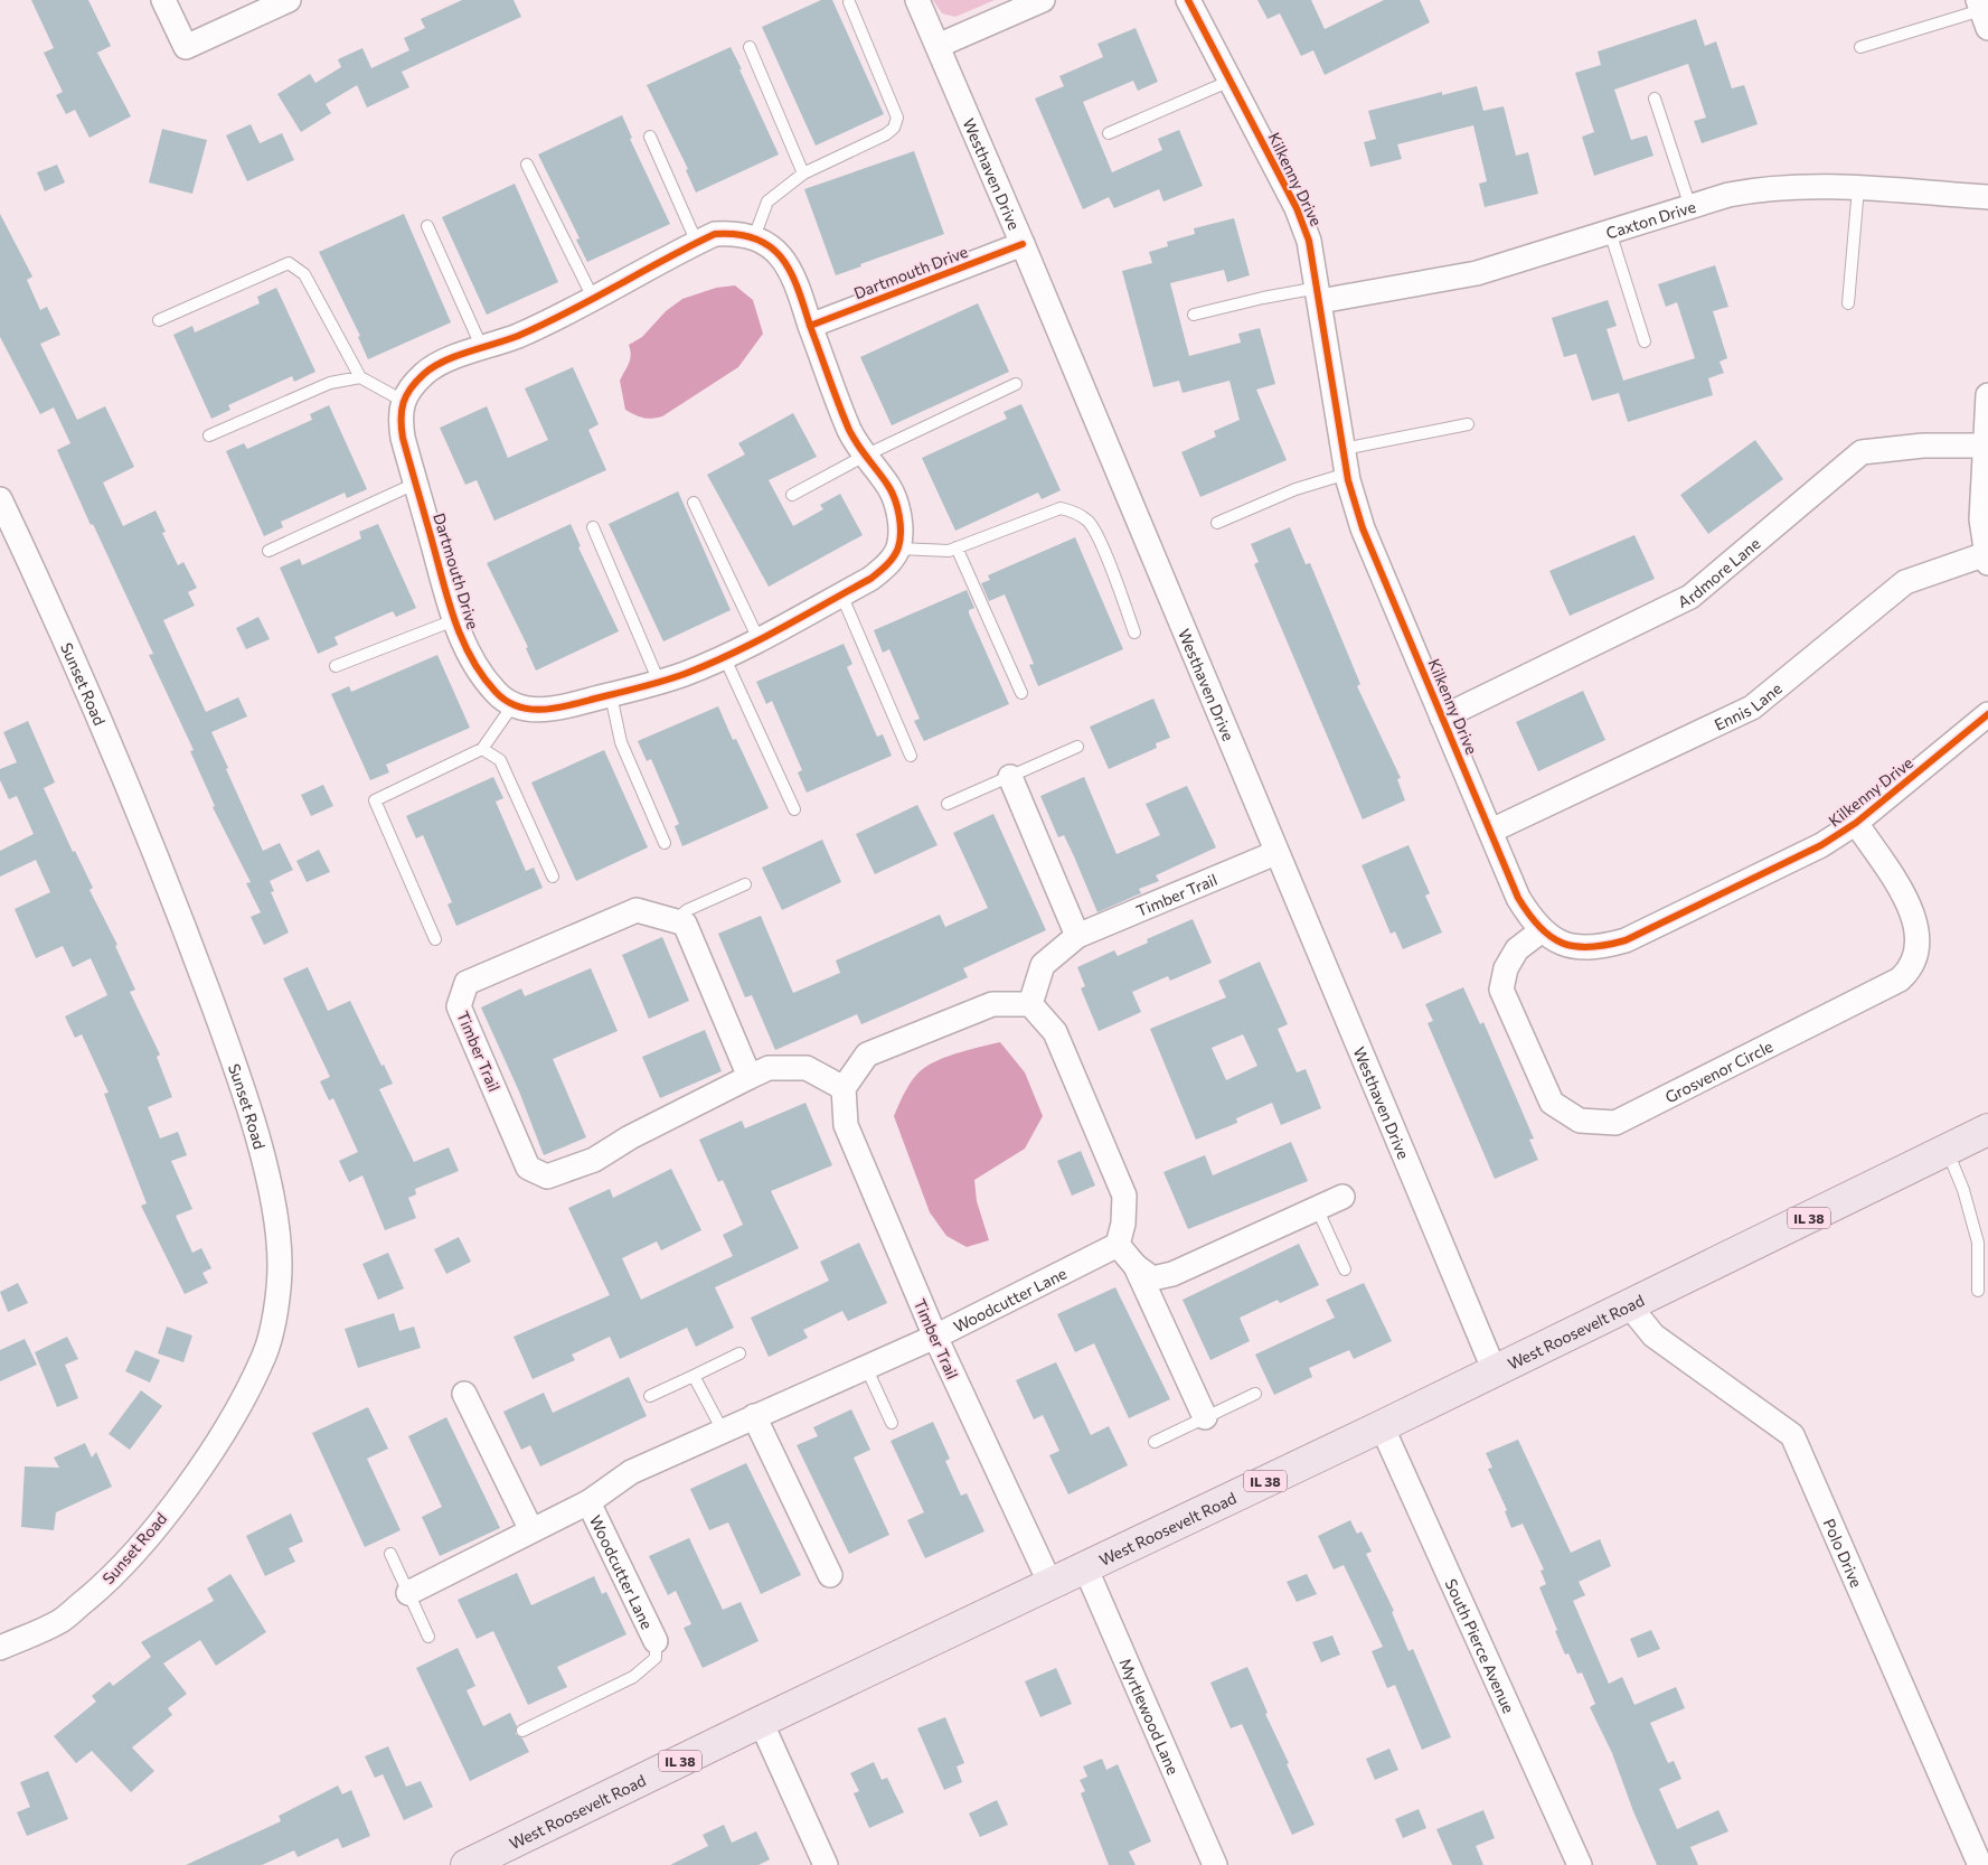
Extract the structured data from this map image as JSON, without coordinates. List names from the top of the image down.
{
  "streets": {
    "main road": ["IL 38", "West Roosevelt Road"],
    "street": [
      "Westhaven Drive",
      "Kilkenny Drive",
      "Caxton Drive",
      "Dartmouth Drive",
      "Ardmore Lane",
      "Sunset Road",
      "Ennis Lane",
      "Timber Trail",
      "Grosvenor Circle",
      "Woodcutter Lane",
      "Polo Drive",
      "South Pierce Avenue",
      "Myrtlewood Lane"
    ]
  },
  "crossings": [
    ["Westhaven Drive", "Dartmouth Drive"],
    ["Westhaven Drive", "Timber Trail"],
    ["Westhaven Drive", "West Roosevelt Road"],
    ["Kilkenny Drive", "Caxton Drive"],
    ["Kilkenny Drive", "Ardmore Lane"],
    ["Kilkenny Drive", "Ennis Lane"],
    ["Kilkenny Drive", "Grosvenor Circle"],
    ["Timber Trail", "Woodcutter Lane"],
    ["Timber Trail", "West Roosevelt Road"],
    ["West Roosevelt Road", "Polo Drive"],
    ["West Roosevelt Road", "South Pierce Avenue"],
    ["West Roosevelt Road", "Myrtlewood Lane"]
  ]
}
